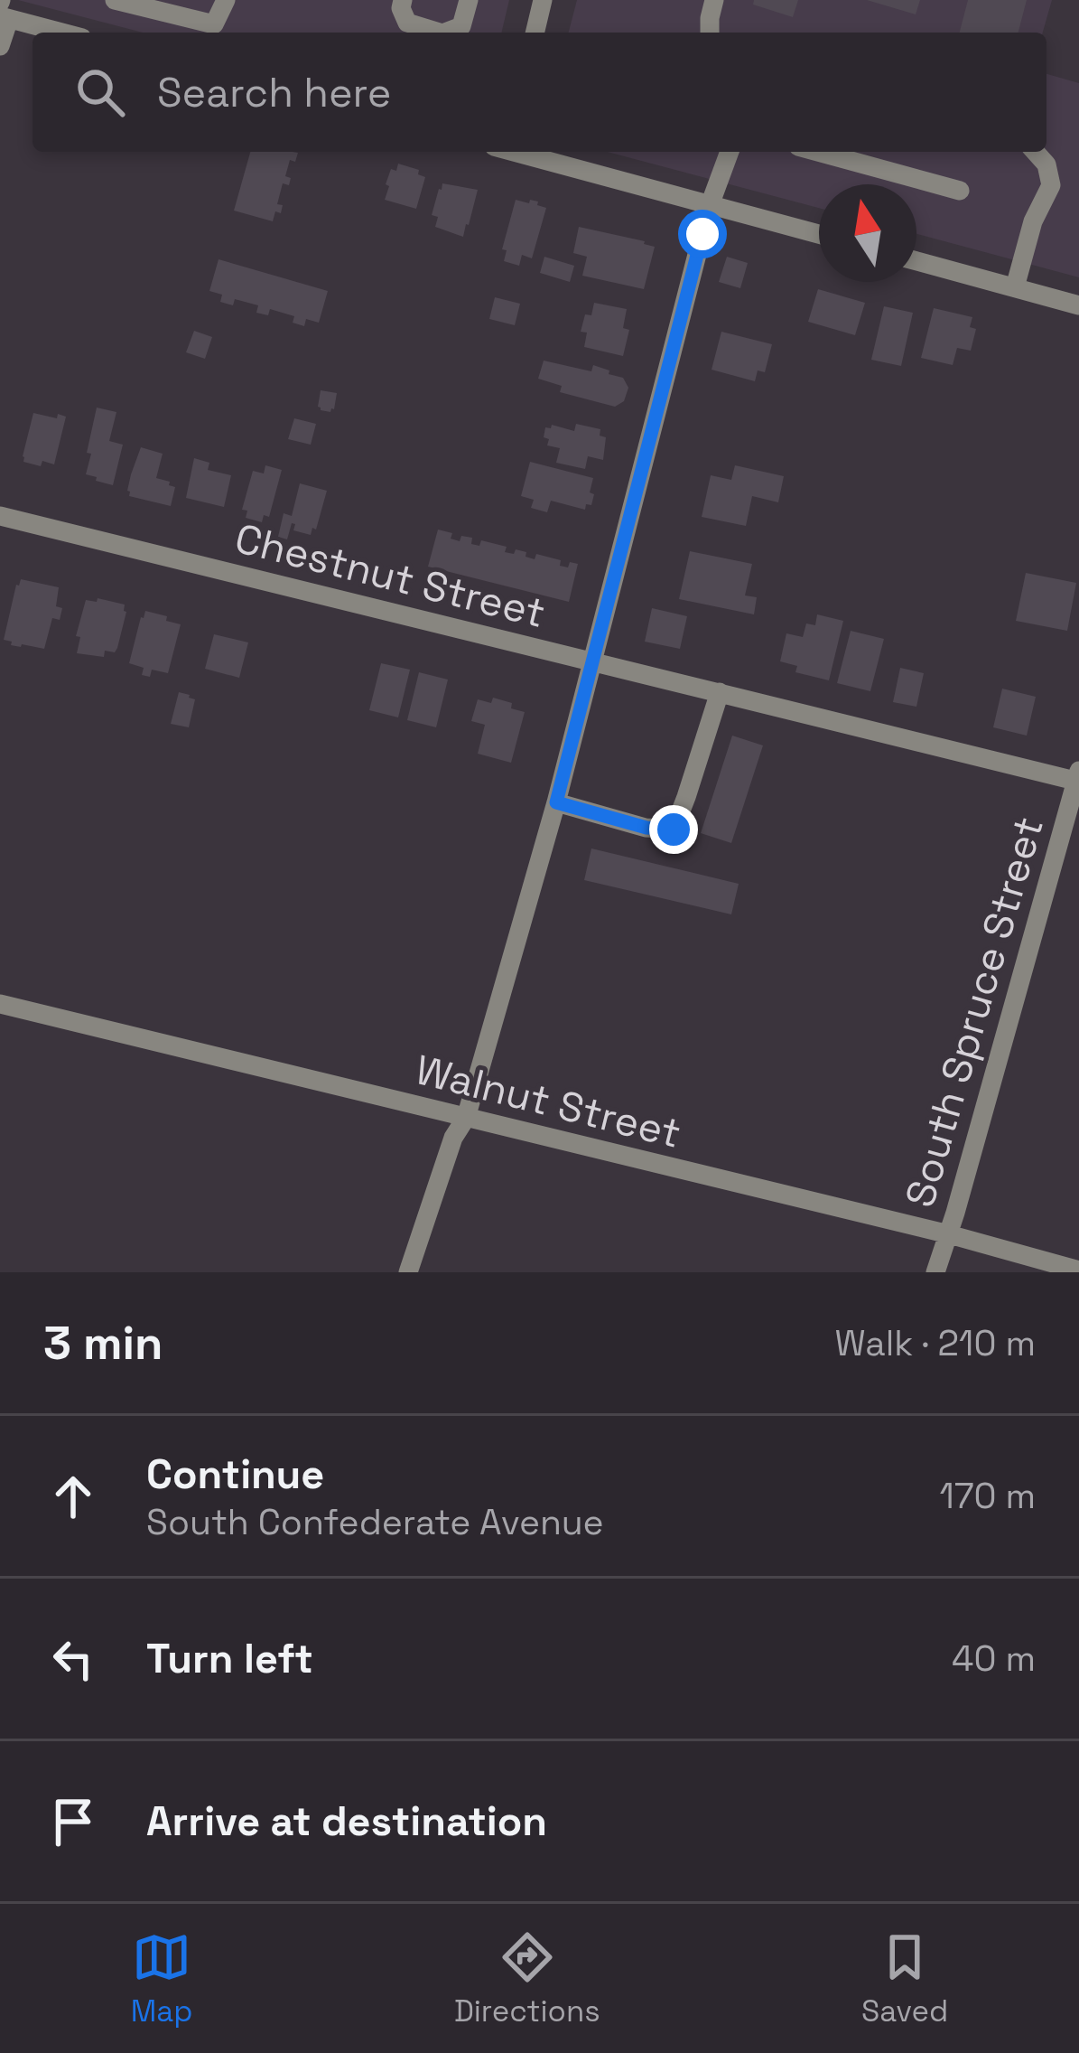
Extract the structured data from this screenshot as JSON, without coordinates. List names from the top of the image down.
{
  "streets": {
    "street": ["Chestnut Street", "South Spruce Street", "Walnut Street"]
  },
  "crossings": [
    ["Chestnut Street", "South Spruce Street"],
    ["South Spruce Street", "Walnut Street"]
  ],
  "north": "top",
  "page": {
    "search": "Search here",
    "heading": ["3 min", "Walk · 210 m"],
    "list": [
      ["Continue", "South Confederate Avenue", "170 m"],
      ["Turn left", "40 m"],
      "Arrive at destination"
    ],
    "nav": ["Map", "Directions", "Saved"]
  }
}
